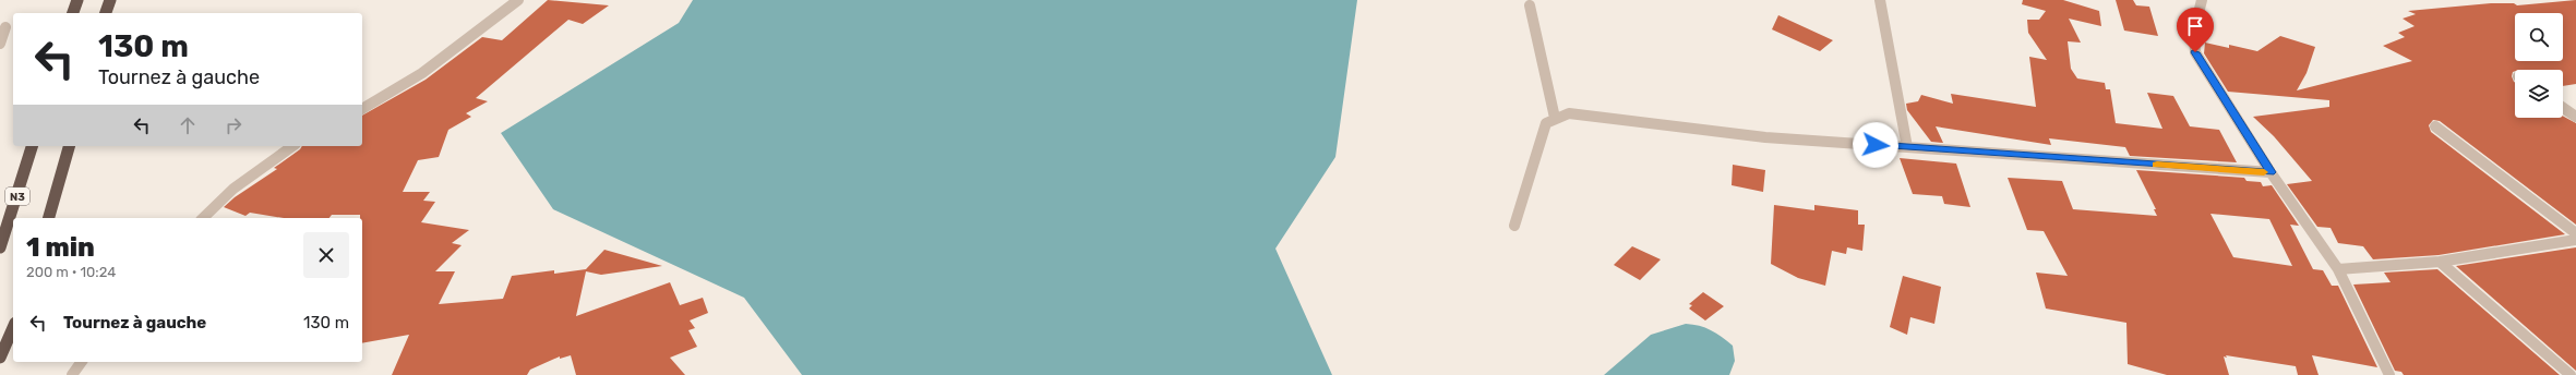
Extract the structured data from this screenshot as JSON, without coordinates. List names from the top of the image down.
{
  "streets": {
    "highway": ["N3"]
  },
  "page": {
    "turn": ["130 m", "Tournez à gauche"],
    "heading": ["1 min", "200 m · 10:24"],
    "list": [
      {
        "name": "Tournez à gauche",
        "value": "130 m"
      }
    ]
  }
}
